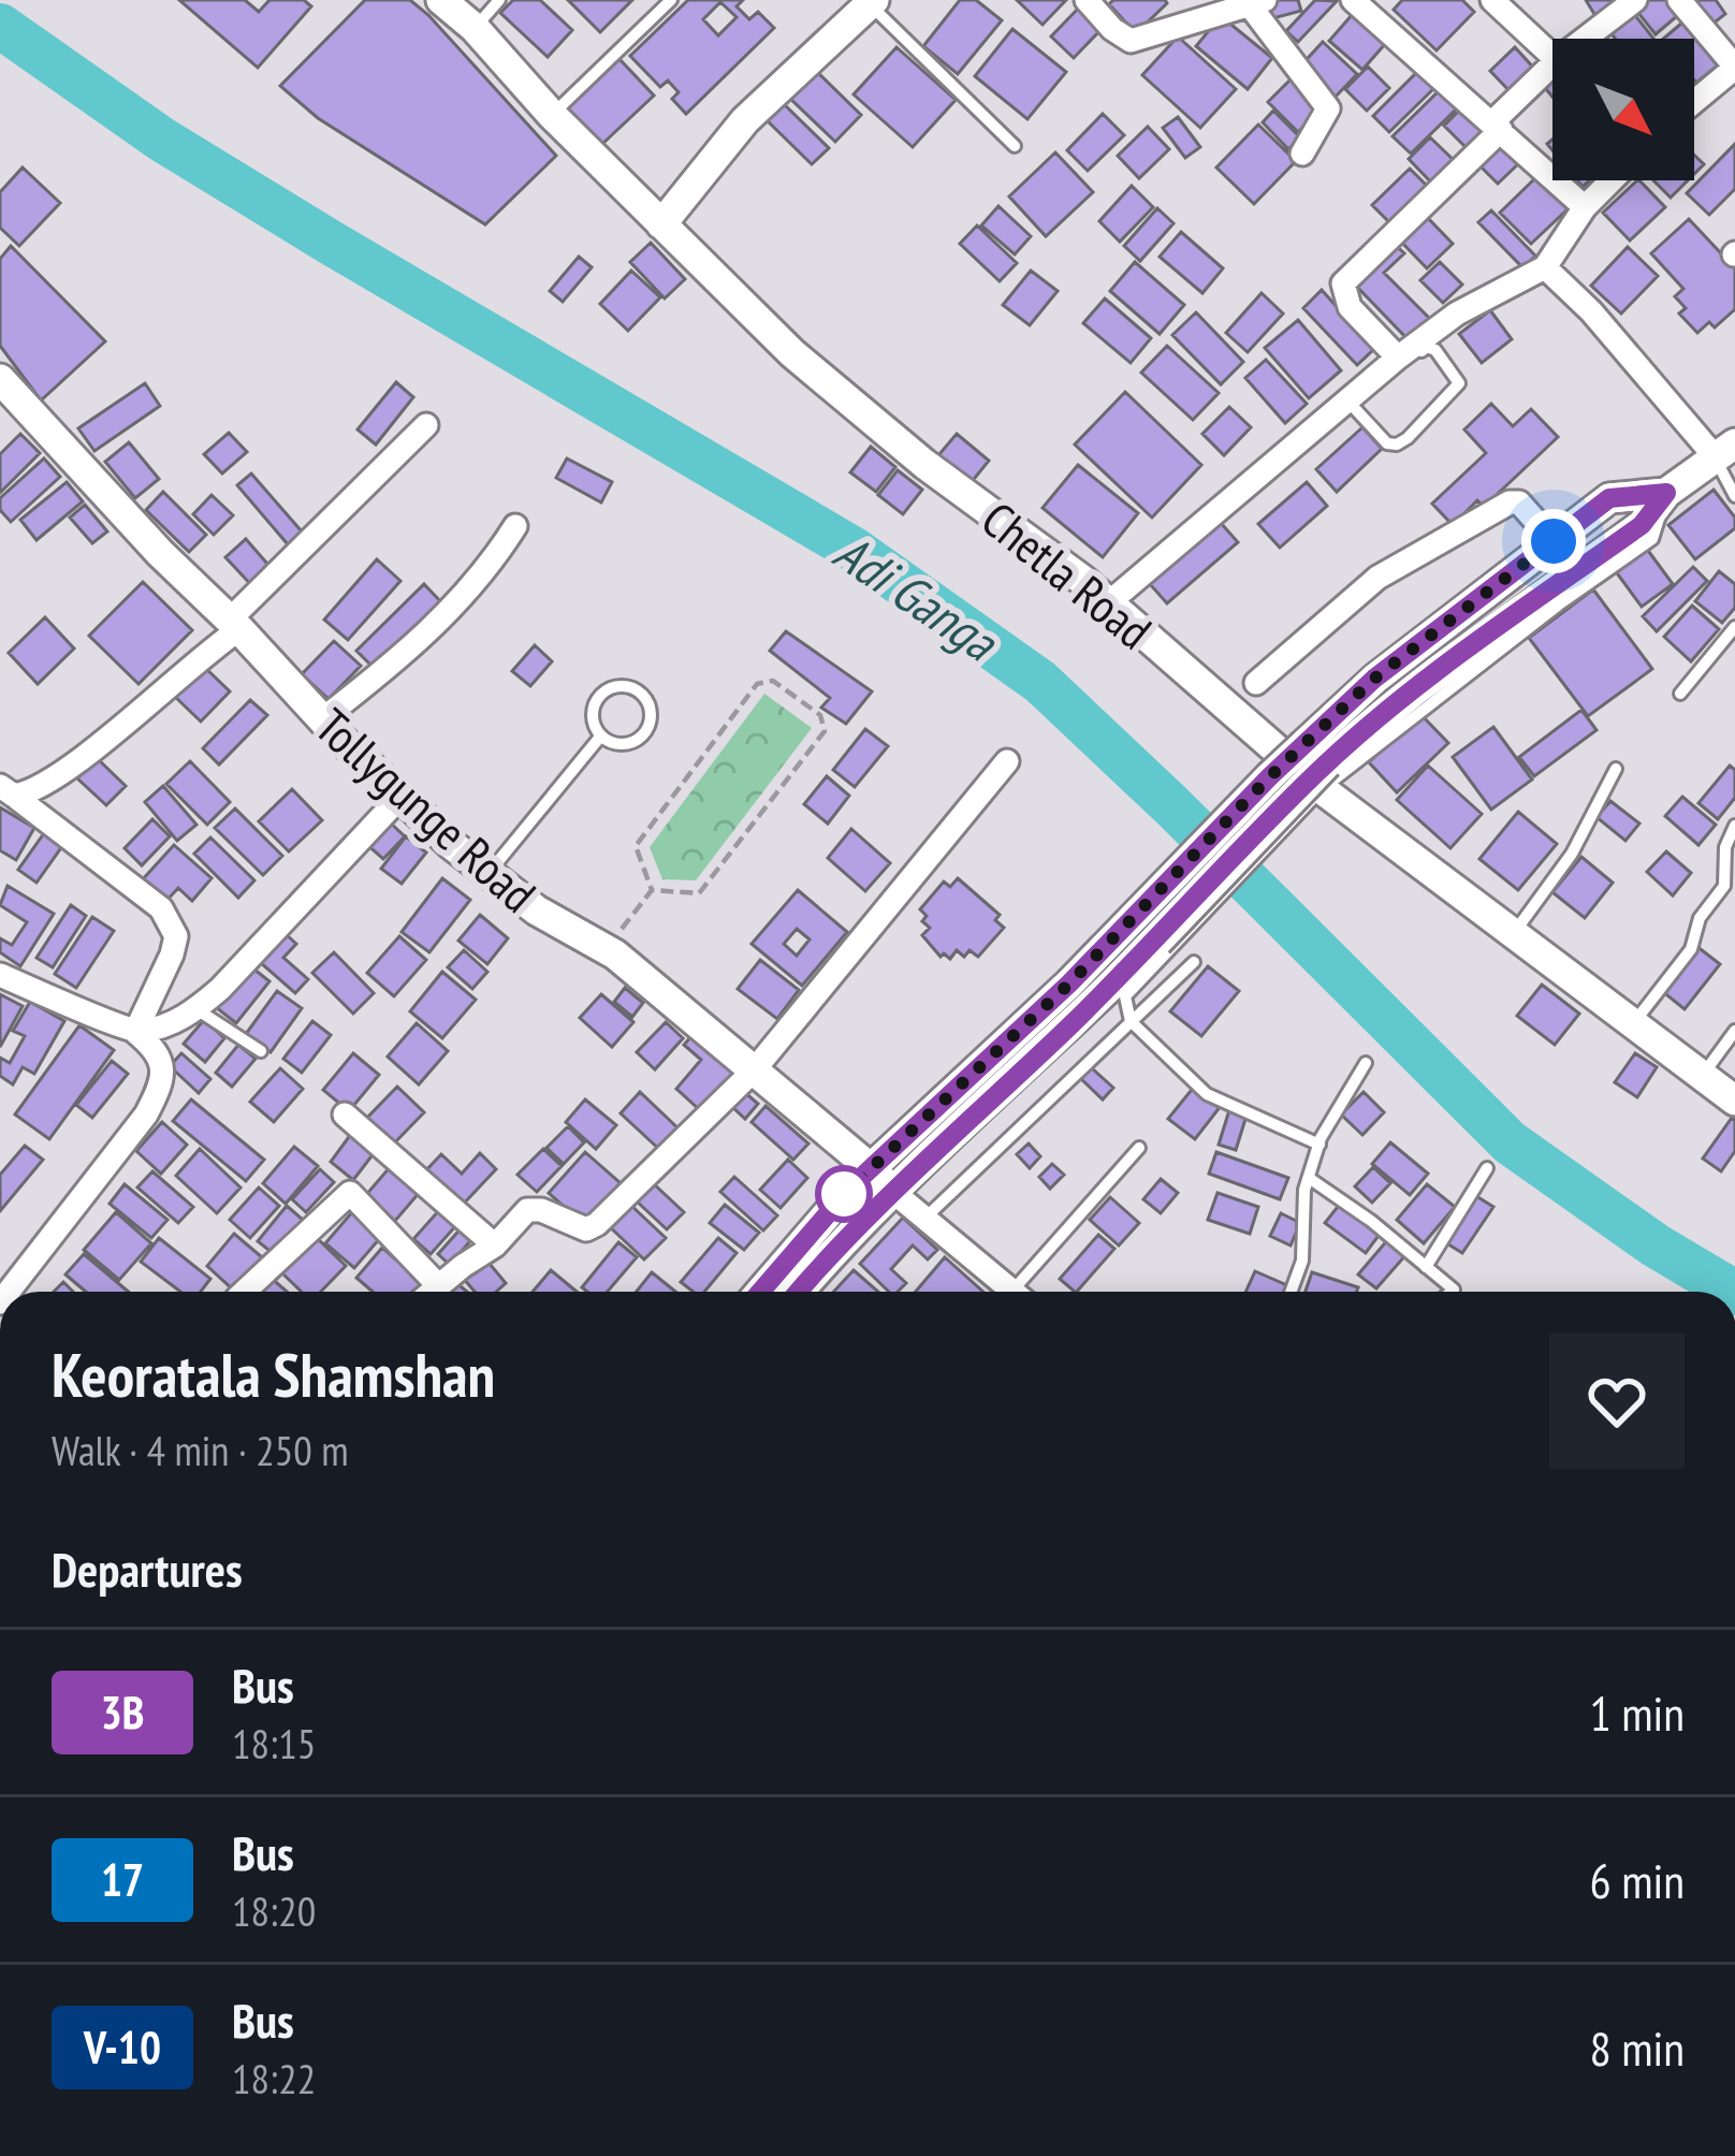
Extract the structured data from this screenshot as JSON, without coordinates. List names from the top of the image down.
{
  "streets": {
    "main road": ["Chetla Road", "Tollygunge Road"]
  },
  "water": ["Adi Ganga"],
  "lines": ["bus line 3B"],
  "north": "bottom right",
  "page": {
    "heading": [
      ["Keoratala Shamshan", "Walk · 4 min · 250 m"],
      "Departures"
    ],
    "list": [
      {
        "mark": "3B",
        "name": "Bus",
        "note": "18:15",
        "value": "1 min"
      },
      {
        "mark": "17",
        "name": "Bus",
        "note": "18:20",
        "value": "6 min"
      },
      {
        "mark": "V-10",
        "name": "Bus",
        "note": "18:22",
        "value": "8 min"
      }
    ]
  }
}
